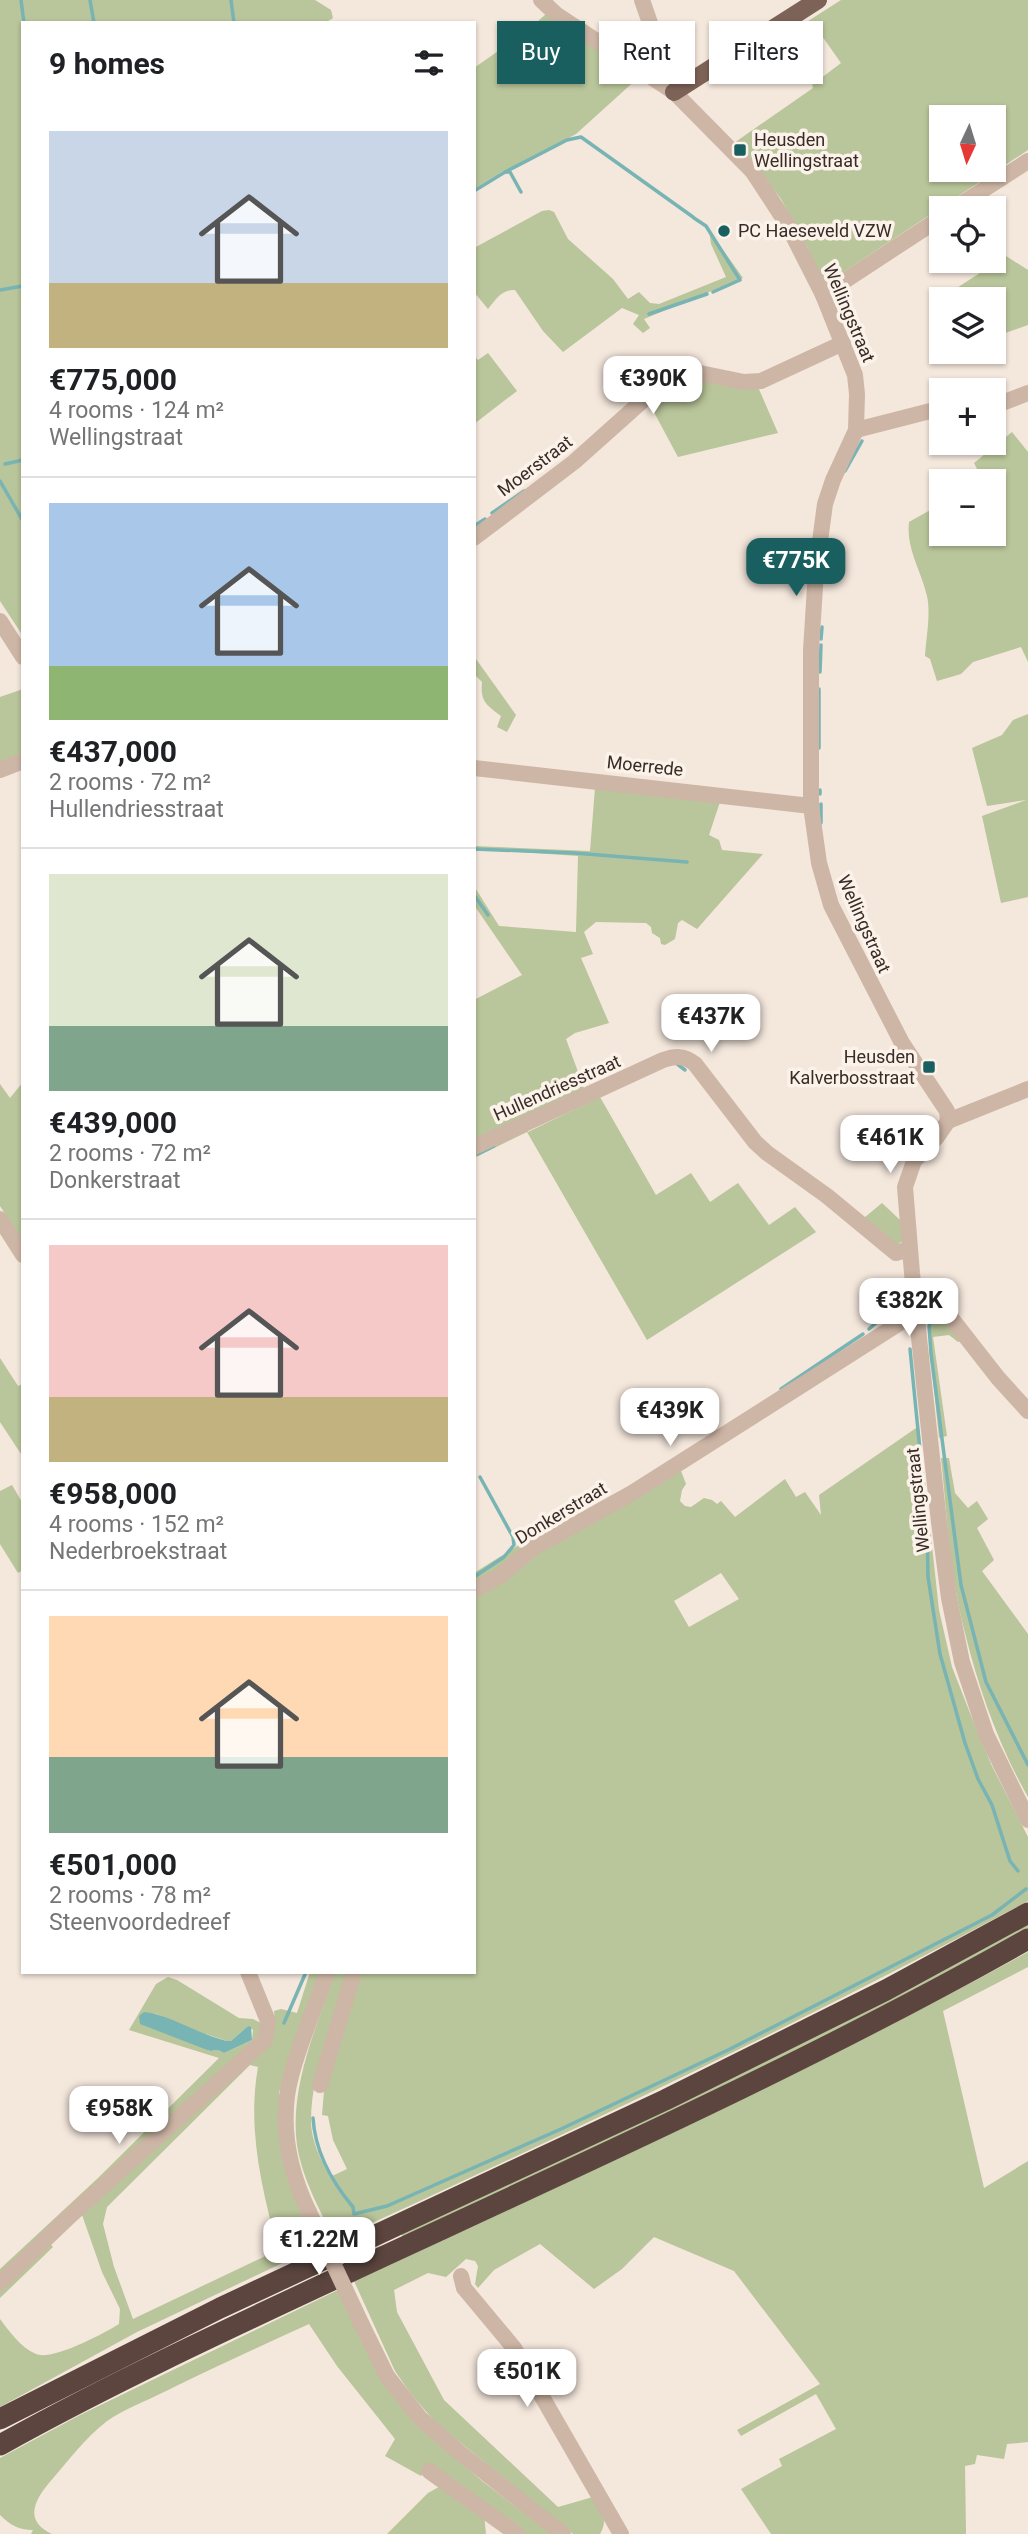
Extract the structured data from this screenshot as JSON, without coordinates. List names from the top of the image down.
{
  "streets": {
    "street": [
      "Wellingstraat",
      "Moerstraat",
      "Moerrede",
      "Hullendriesstraat",
      "Donkerstraat"
    ]
  },
  "crossings": [
    ["Wellingstraat", "Moerstraat"],
    ["Wellingstraat", "Moerrede"],
    ["Wellingstraat", "Hullendriesstraat"],
    ["Wellingstraat", "Donkerstraat"]
  ],
  "places": {
    "transit": ["Heusden Wellingstraat", "Heusden Kalverbosstraat"],
    "other": ["PC Haeseveld VZW"]
  },
  "north": "bottom",
  "page": {
    "chip": ["Buy", "Rent", "Filters"],
    "heading": "9 homes",
    "map_buttons": ["+", "−"],
    "list": [
      {
        "name": "€775,000",
        "note": "4 rooms · 124 m² · Wellingstraat"
      },
      {
        "name": "€437,000",
        "note": "2 rooms · 72 m² · Hullendriesstraat"
      },
      {
        "name": "€439,000",
        "note": "2 rooms · 72 m² · Donkerstraat"
      },
      {
        "name": "€958,000",
        "note": "4 rooms · 152 m² · Nederbroekstraat"
      },
      {
        "name": "€501,000",
        "note": "2 rooms · 78 m² · Steenvoordedreef"
      }
    ],
    "price": [
      "€390K",
      "€775K",
      "€437K",
      "€461K",
      "€382K",
      "€439K",
      "€958K",
      "€1.22M",
      "€501K"
    ]
  }
}
